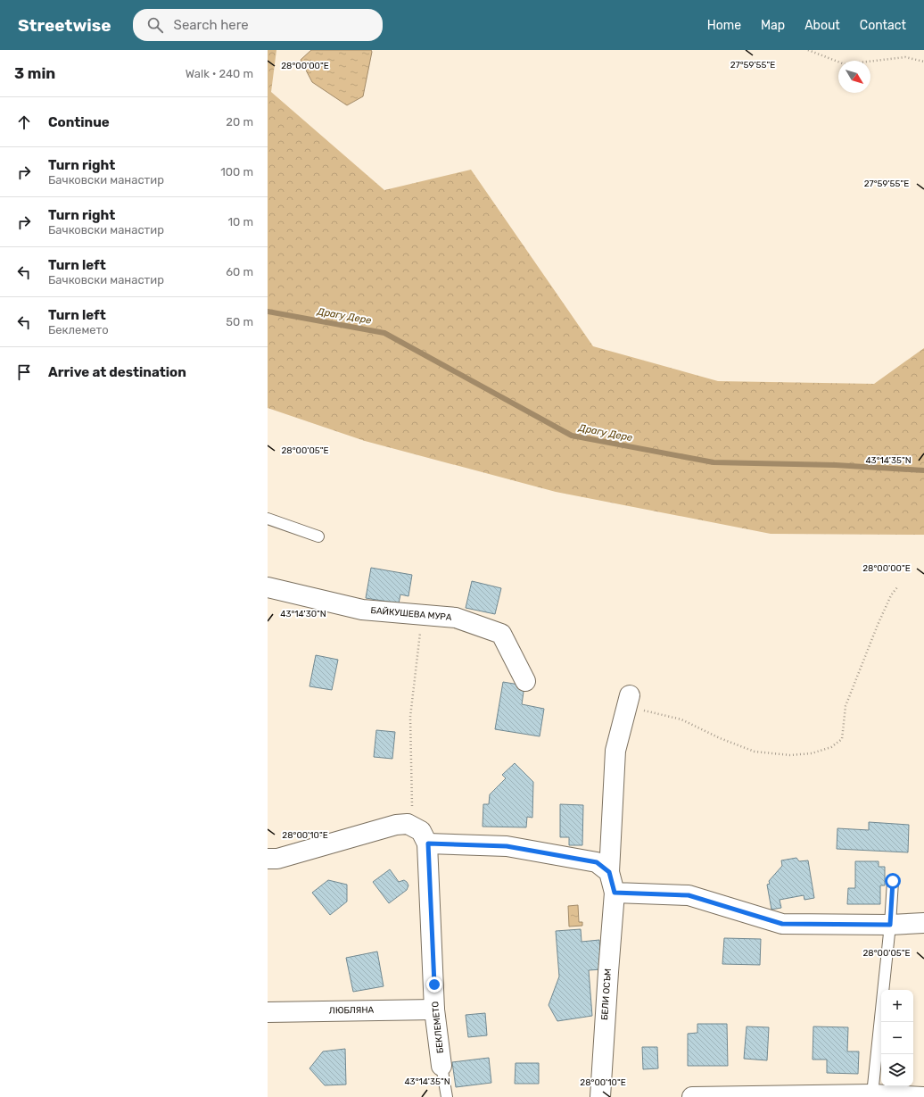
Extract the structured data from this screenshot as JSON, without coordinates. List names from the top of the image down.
{
  "streets": {
    "street": [
      "БАЙКУШЕВА МУРА",
      "БЕЛИ ОСЪМ",
      "ЛЮБЛЯНА",
      "БЕКЛЕМЕТО"
    ]
  },
  "crossings": [
    ["ЛЮБЛЯНА", "БЕКЛЕМЕТО"]
  ],
  "water": ["Драгу Дере"],
  "north": "bottom right",
  "page": {
    "header": "Streetwise",
    "search": "Search here",
    "nav": [
      "Home",
      "Map",
      "About",
      "Contact"
    ],
    "heading": ["3 min", "Walk · 240 m"],
    "list": [
      ["Continue", "20 m"],
      ["Turn right", "Бачковски манастир", "100 m"],
      ["Turn right", "Бачковски манастир", "10 m"],
      ["Turn left", "Бачковски манастир", "60 m"],
      ["Turn left", "Беклемето", "50 m"],
      "Arrive at destination"
    ],
    "map_buttons": ["+", "−"]
  },
  "coordinates": [
    "27°59'55\"E",
    "28°00'00\"E",
    "28°00'05\"E",
    "43°14'35\"N",
    "43°14'30\"N",
    "28°00'10\"E"
  ]
}
